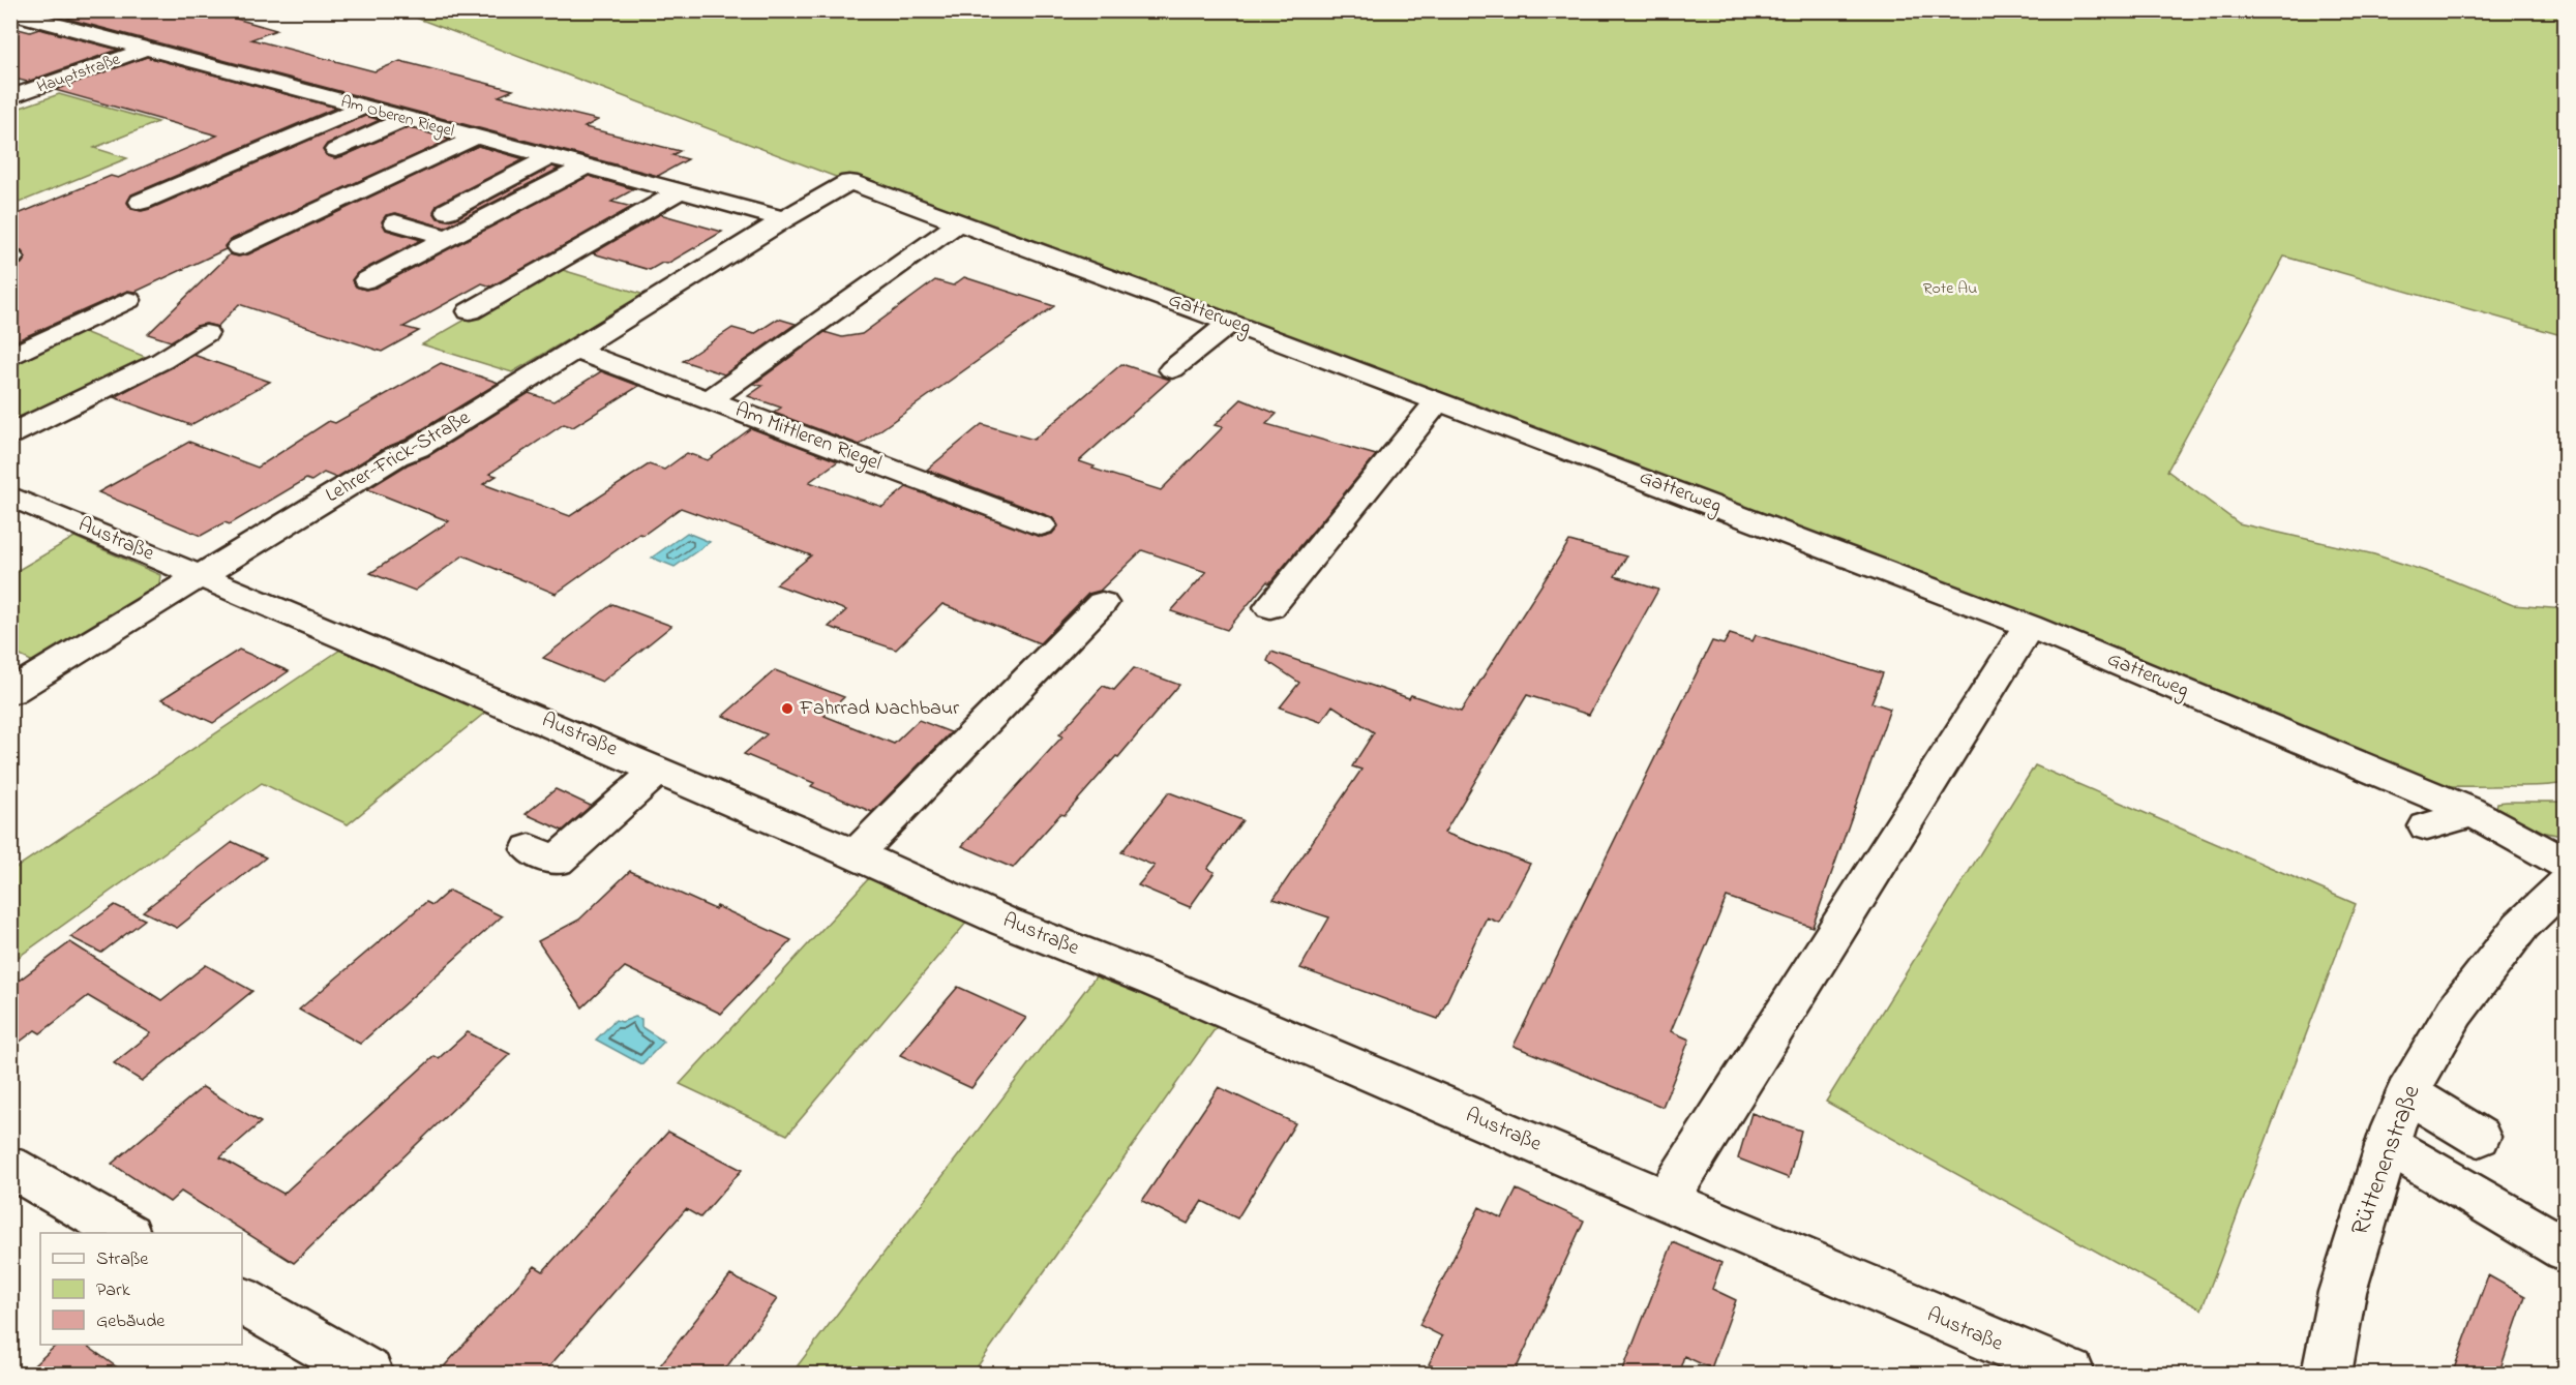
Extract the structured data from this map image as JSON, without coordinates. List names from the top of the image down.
{
  "streets": {
    "street": [
      "Hauptstraße",
      "Am Oberen Riegel",
      "Gatterweg",
      "Am Mittleren Riegel",
      "Lehrer-Frick-Straße",
      "Austraße",
      "Rüttenenstraße"
    ]
  },
  "crossings": [
    ["Hauptstraße", "Am Oberen Riegel"],
    ["Am Oberen Riegel", "Gatterweg"],
    ["Am Oberen Riegel", "Lehrer-Frick-Straße"],
    ["Gatterweg", "Lehrer-Frick-Straße"],
    ["Am Mittleren Riegel", "Lehrer-Frick-Straße"],
    ["Lehrer-Frick-Straße", "Austraße"]
  ],
  "parks": ["Rote Au"],
  "places": ["Fahrrad Nachbaur"],
  "legend": ["Straße", "Park", "Gebäude"]
}
